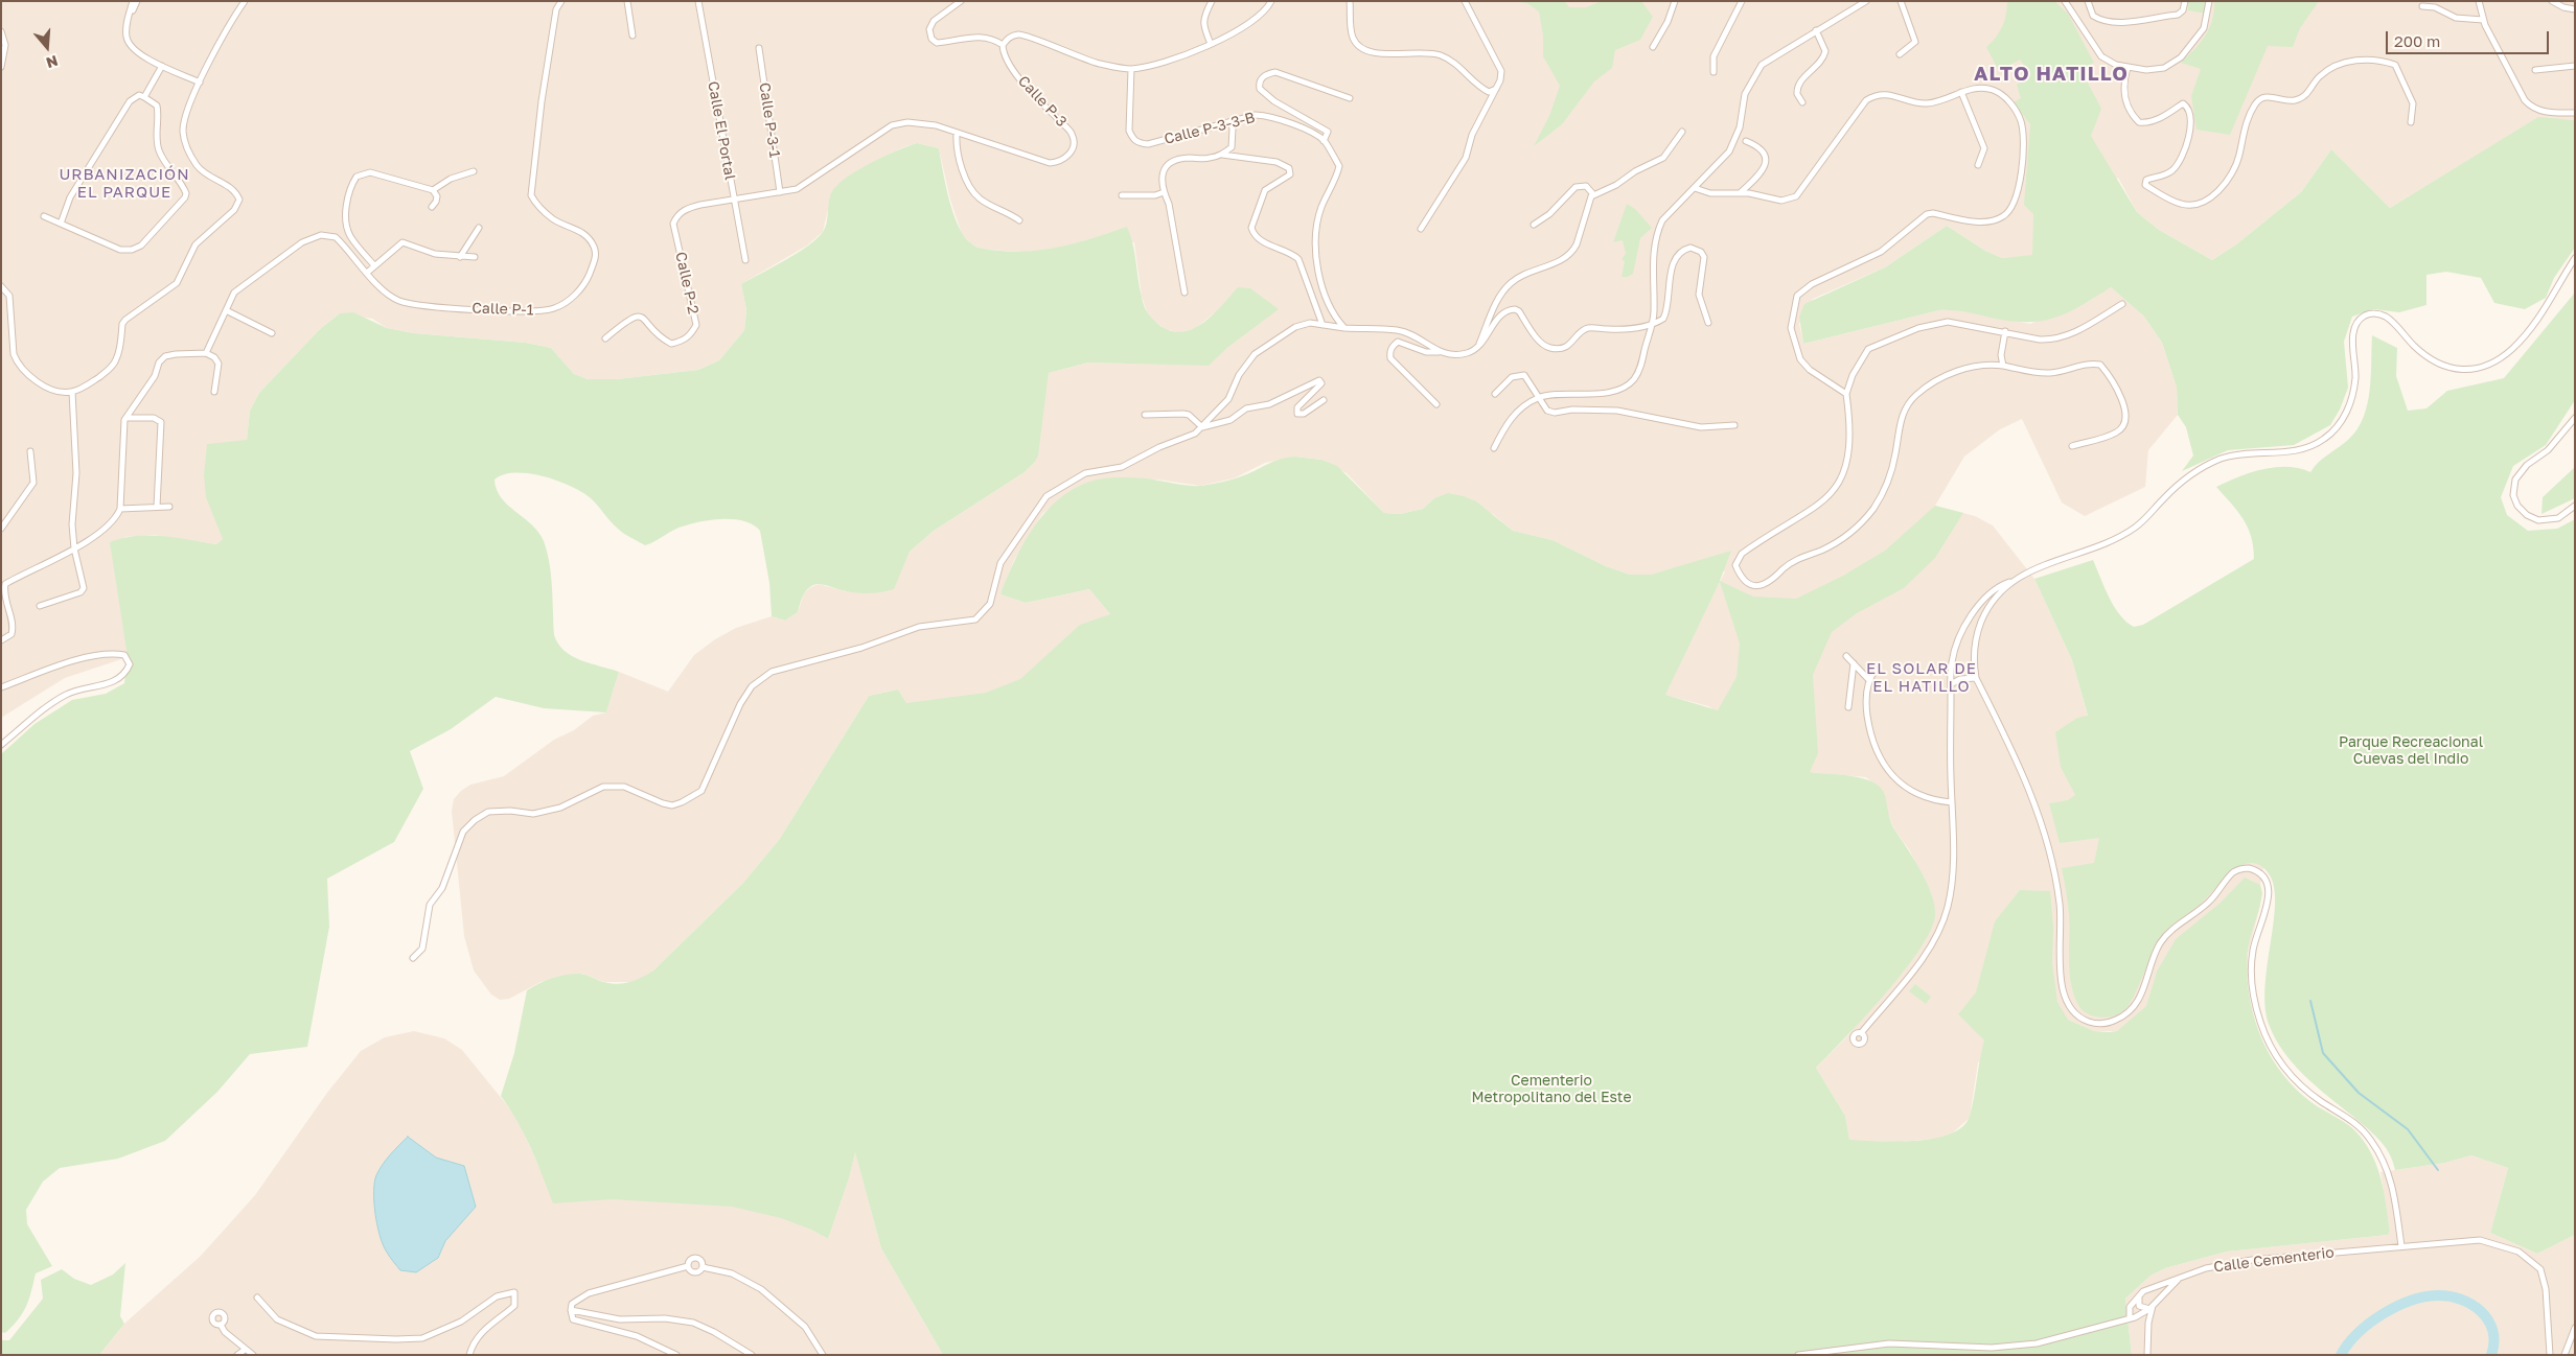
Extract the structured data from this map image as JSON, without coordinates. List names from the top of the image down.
{
  "streets": {
    "street": [
      "Calle P-3",
      "Calle P-3-1",
      "Calle P-3-3-B",
      "Calle El Portal",
      "Calle P-2",
      "Calle P-1",
      "Calle Cementerio"
    ]
  },
  "crossings": [
    ["Calle P-3", "Calle P-3-1"],
    ["Calle P-3", "Calle El Portal"],
    ["Calle P-3", "Calle P-2"],
    ["Calle El Portal", "Calle P-2"]
  ],
  "districts": ["ALTO HATILLO", "URBANIZACIÓN EL PARQUE", "EL SOLAR DE EL HATILLO"],
  "parks": ["Parque Recreacional Cuevas del Indio", "Cementerio Metropolitano del Este"],
  "scale_bar": "200 m",
  "north": "bottom"
}
